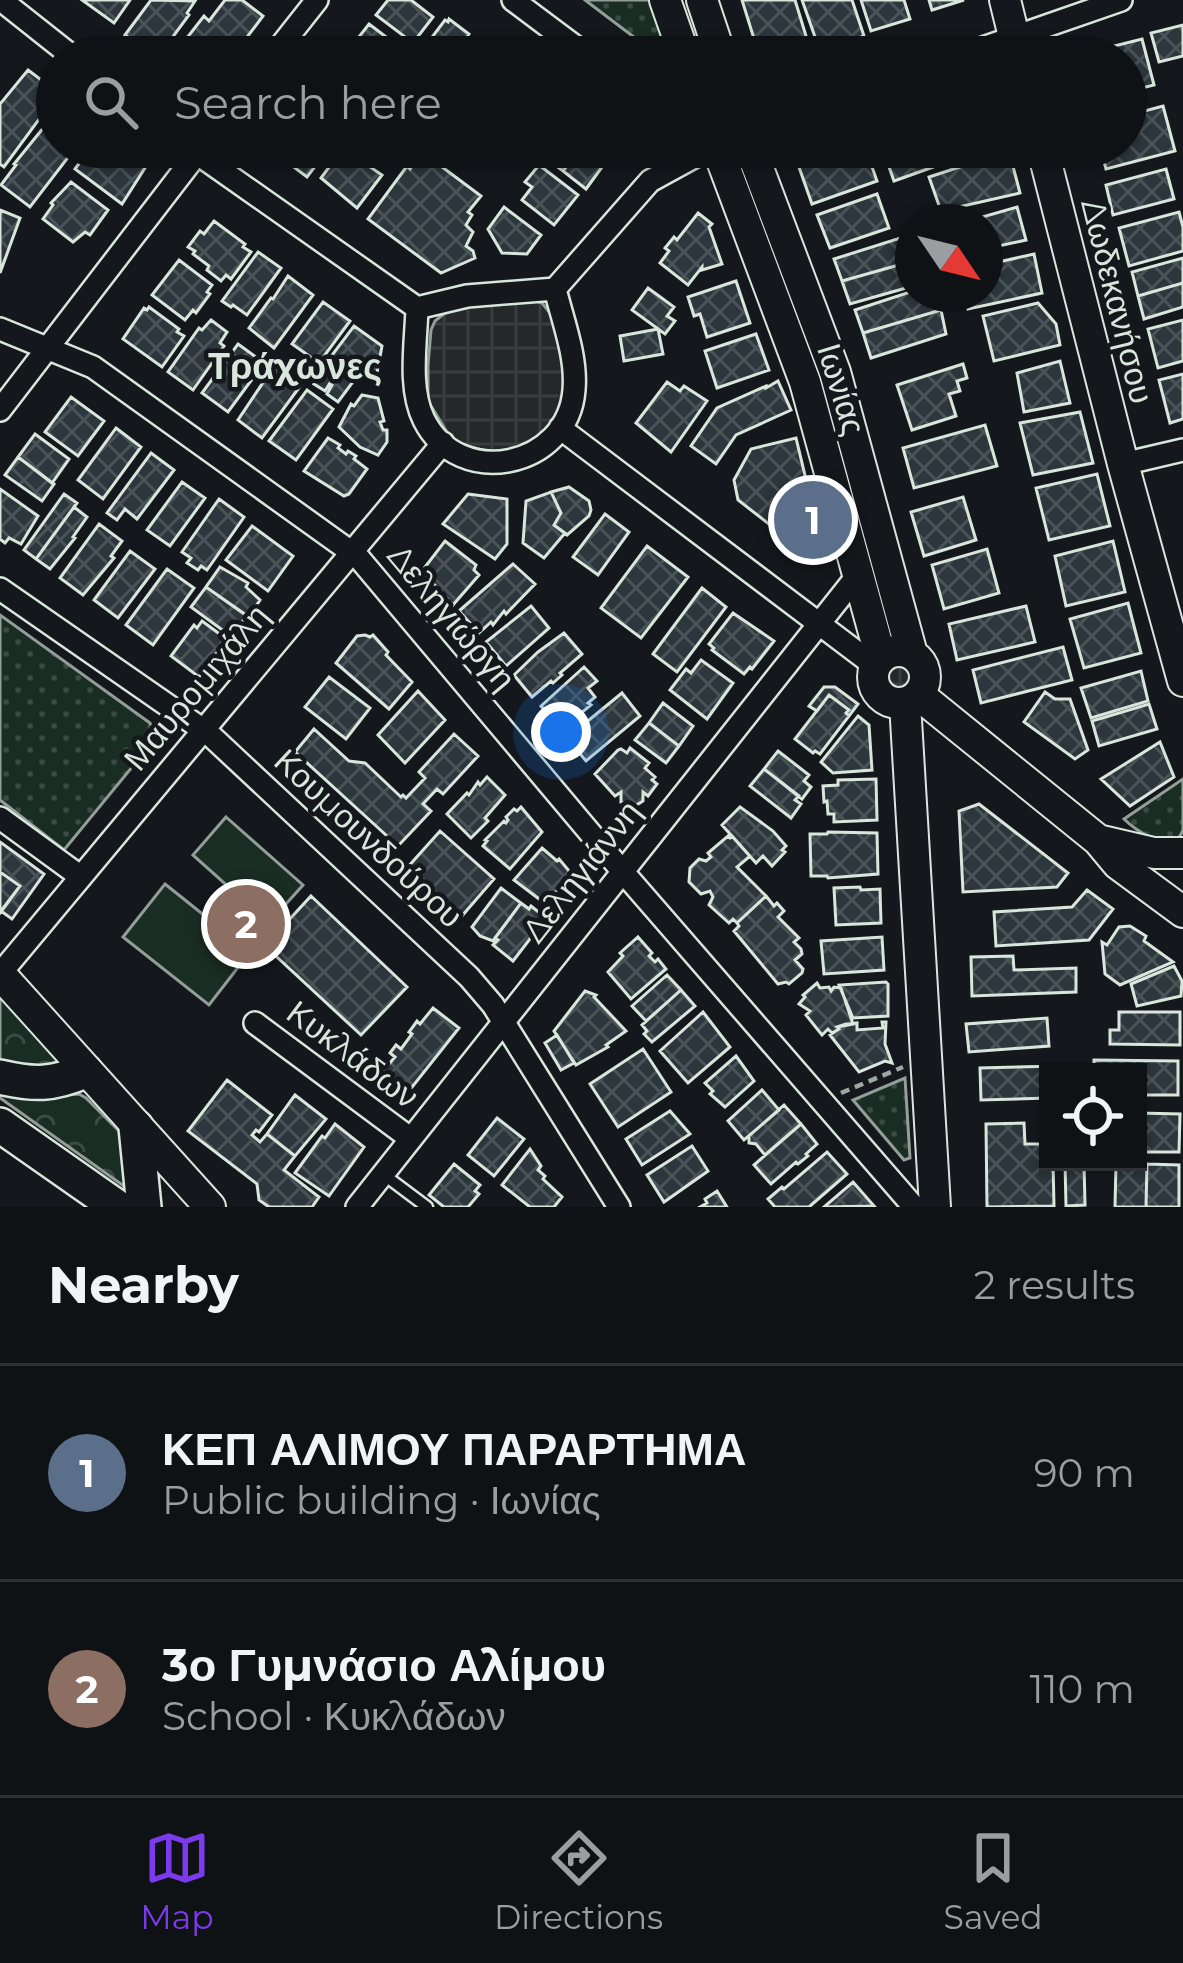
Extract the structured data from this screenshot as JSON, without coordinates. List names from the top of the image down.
{
  "streets": {
    "street": [
      "Δωδεκανήσου",
      "Ιωνίας",
      "Δεληγιώργη",
      "Μαυρομιχάλη",
      "Κουμουνδούρου",
      "Δεληγιάννη",
      "Κυκλάδων"
    ]
  },
  "crossings": [
    ["Ιωνίας", "Δεληγιάννη"],
    ["Δεληγιώργη", "Μαυρομιχάλη"],
    ["Δεληγιώργη", "Δεληγιάννη"],
    ["Μαυρομιχάλη", "Κουμουνδούρου"],
    ["Κουμουνδούρου", "Δεληγιάννη"],
    ["Δεληγιάννη", "Κυκλάδων"]
  ],
  "districts": ["Τράχωνες"],
  "north": "bottom right",
  "page": {
    "search": "Search here",
    "pins": ["1", "2"],
    "heading": ["Nearby", "2 results"],
    "list": [
      {
        "mark": "1",
        "name": "ΚΕΠ ΑΛΙΜΟΥ ΠΑΡΑΡΤΗΜΑ",
        "note": "Public building · Ιωνίας",
        "value": "90 m"
      },
      {
        "mark": "2",
        "name": "3ο Γυμνάσιο Αλίμου",
        "note": "School · Κυκλάδων",
        "value": "110 m"
      }
    ],
    "nav": ["Map", "Directions", "Saved"]
  }
}
